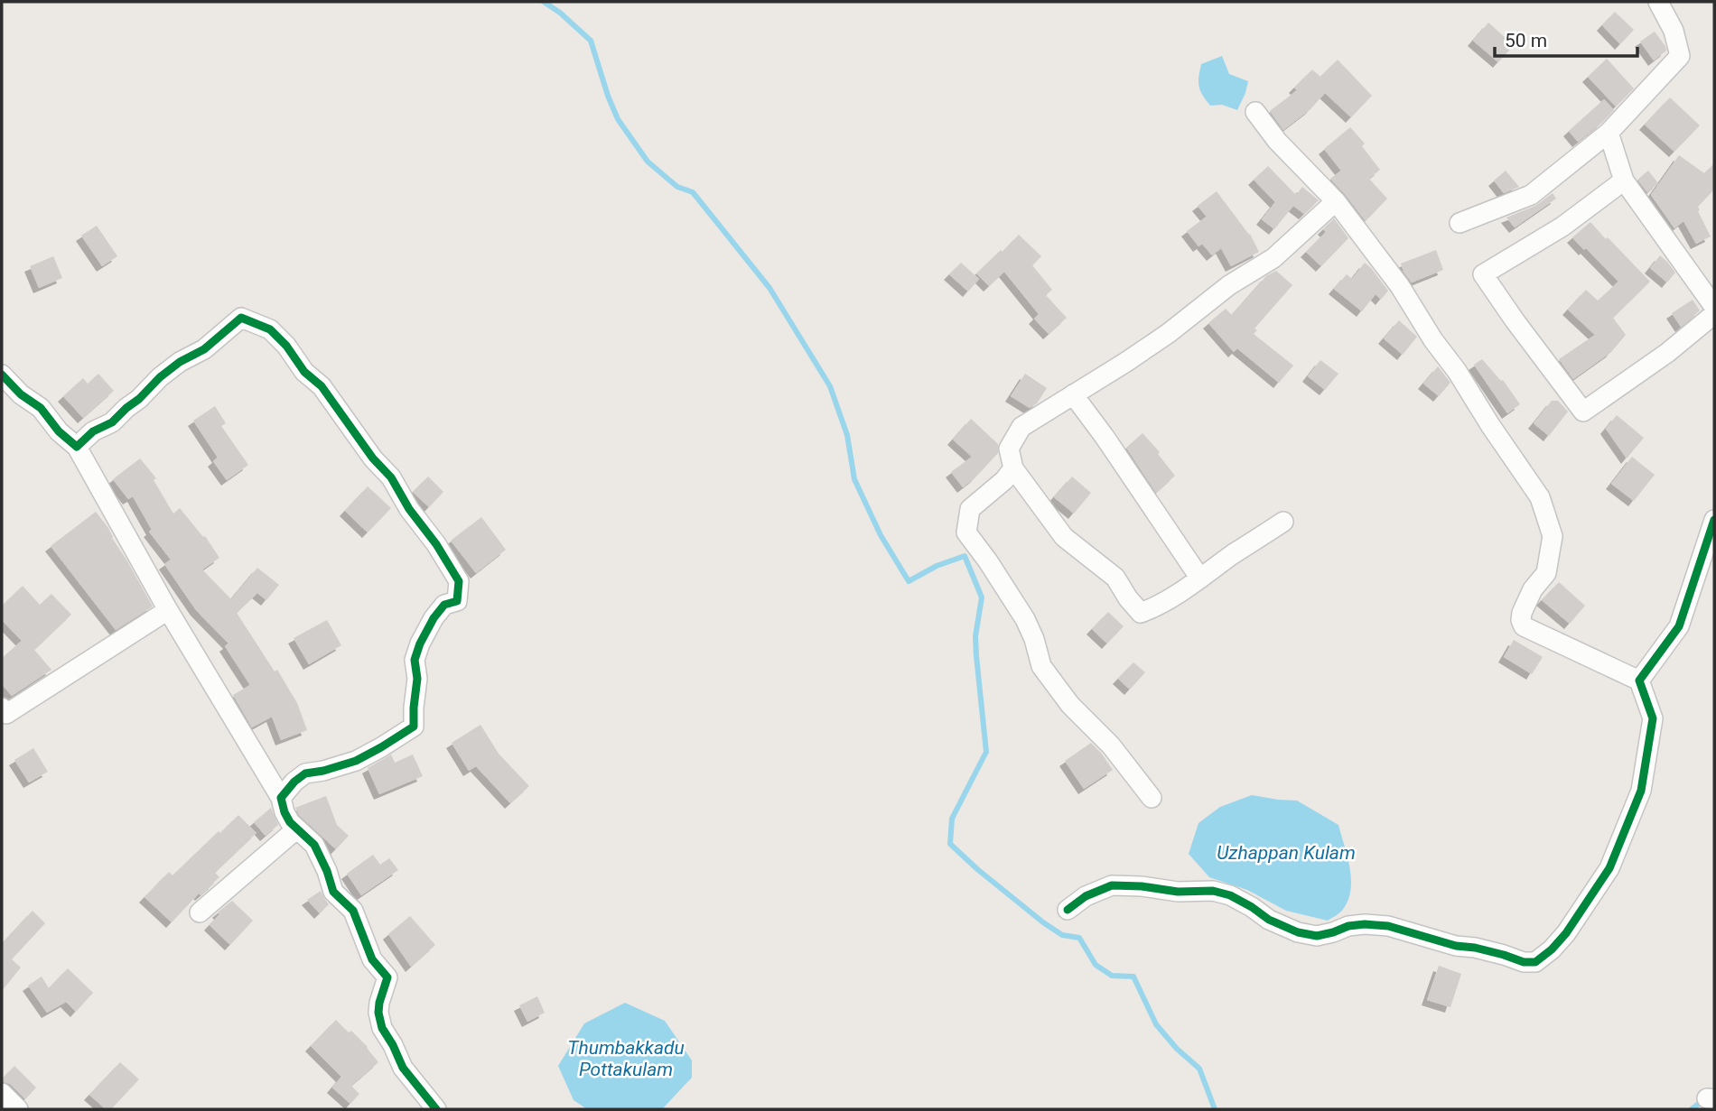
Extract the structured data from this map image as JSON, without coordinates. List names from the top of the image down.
{
  "water": ["Uzhappan Kulam", "Thumbakkadu Pottakulam"],
  "scale_bar": "50 m"
}
